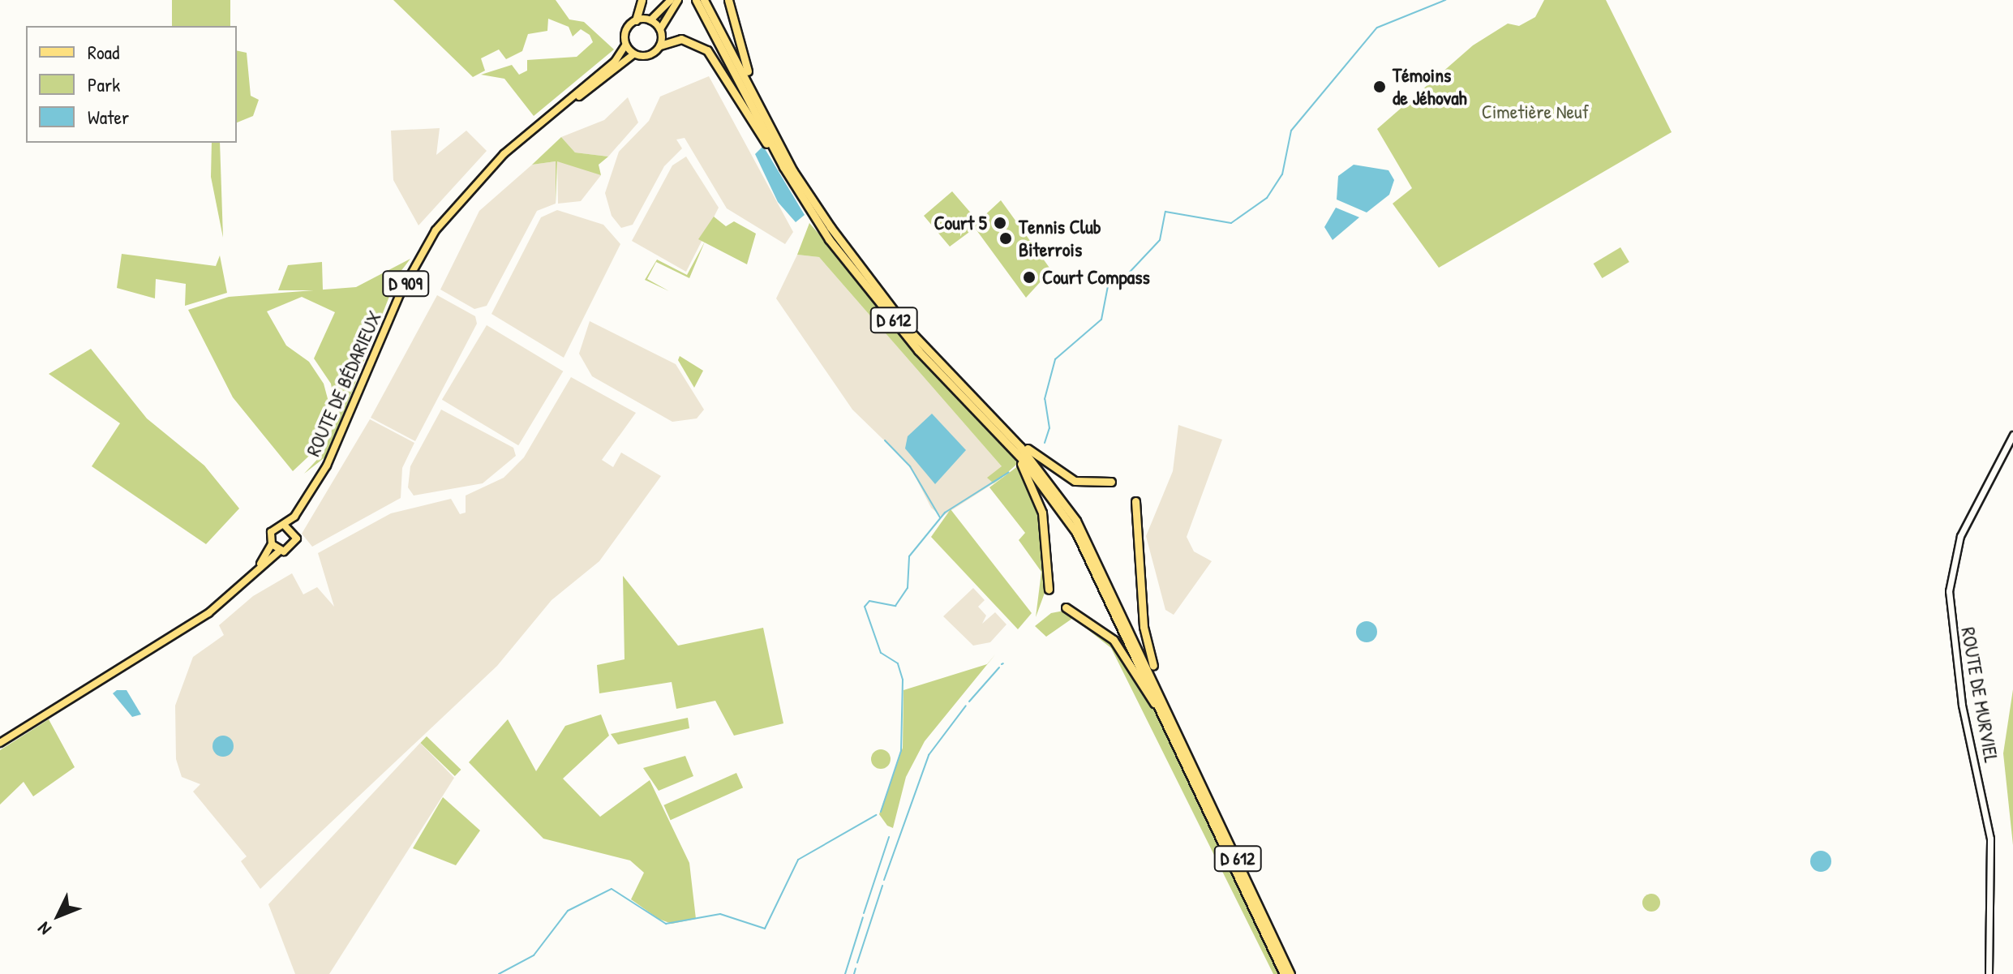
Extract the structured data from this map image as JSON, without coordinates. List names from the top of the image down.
{
  "streets": {
    "highway": ["D 612"],
    "main road": ["D 909", "ROUTE DE BÉDARIEUX", "ROUTE DE MURVIEL"]
  },
  "parks": ["Cimetière Neuf"],
  "places": [
    "Témoins de Jéhovah",
    "Court 5",
    "Tennis Club Biterrois",
    "Court Compass"
  ],
  "legend": ["Road", "Park", "Water"],
  "north": "bottom left"
}
